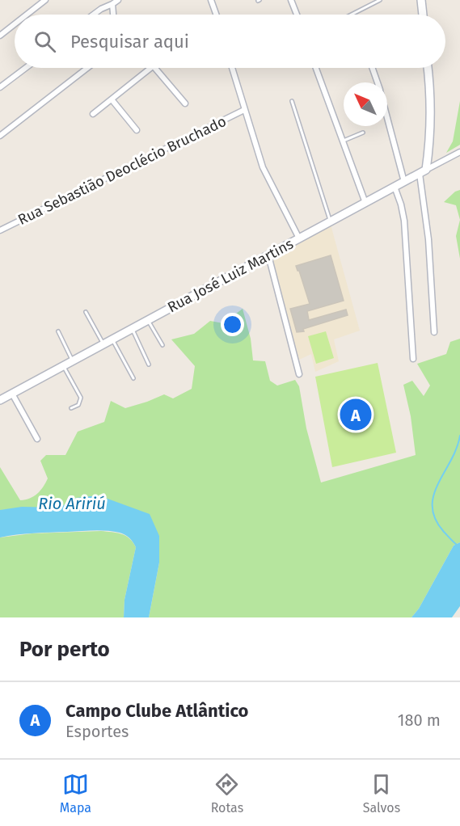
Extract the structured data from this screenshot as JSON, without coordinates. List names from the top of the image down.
{
  "streets": {
    "main road": ["Rua José Luiz Martins"],
    "street": ["Rua Sebastião Deoclécio Bruchado"]
  },
  "water": ["Rio Aririú"],
  "north": "top left",
  "page": {
    "search": "Pesquisar aqui",
    "pins": "A",
    "heading": "Por perto",
    "list": [
      {
        "mark": "A",
        "name": "Campo Clube Atlântico",
        "note": "Esportes",
        "value": "180 m"
      }
    ],
    "nav": ["Mapa", "Rotas", "Salvos"]
  }
}
